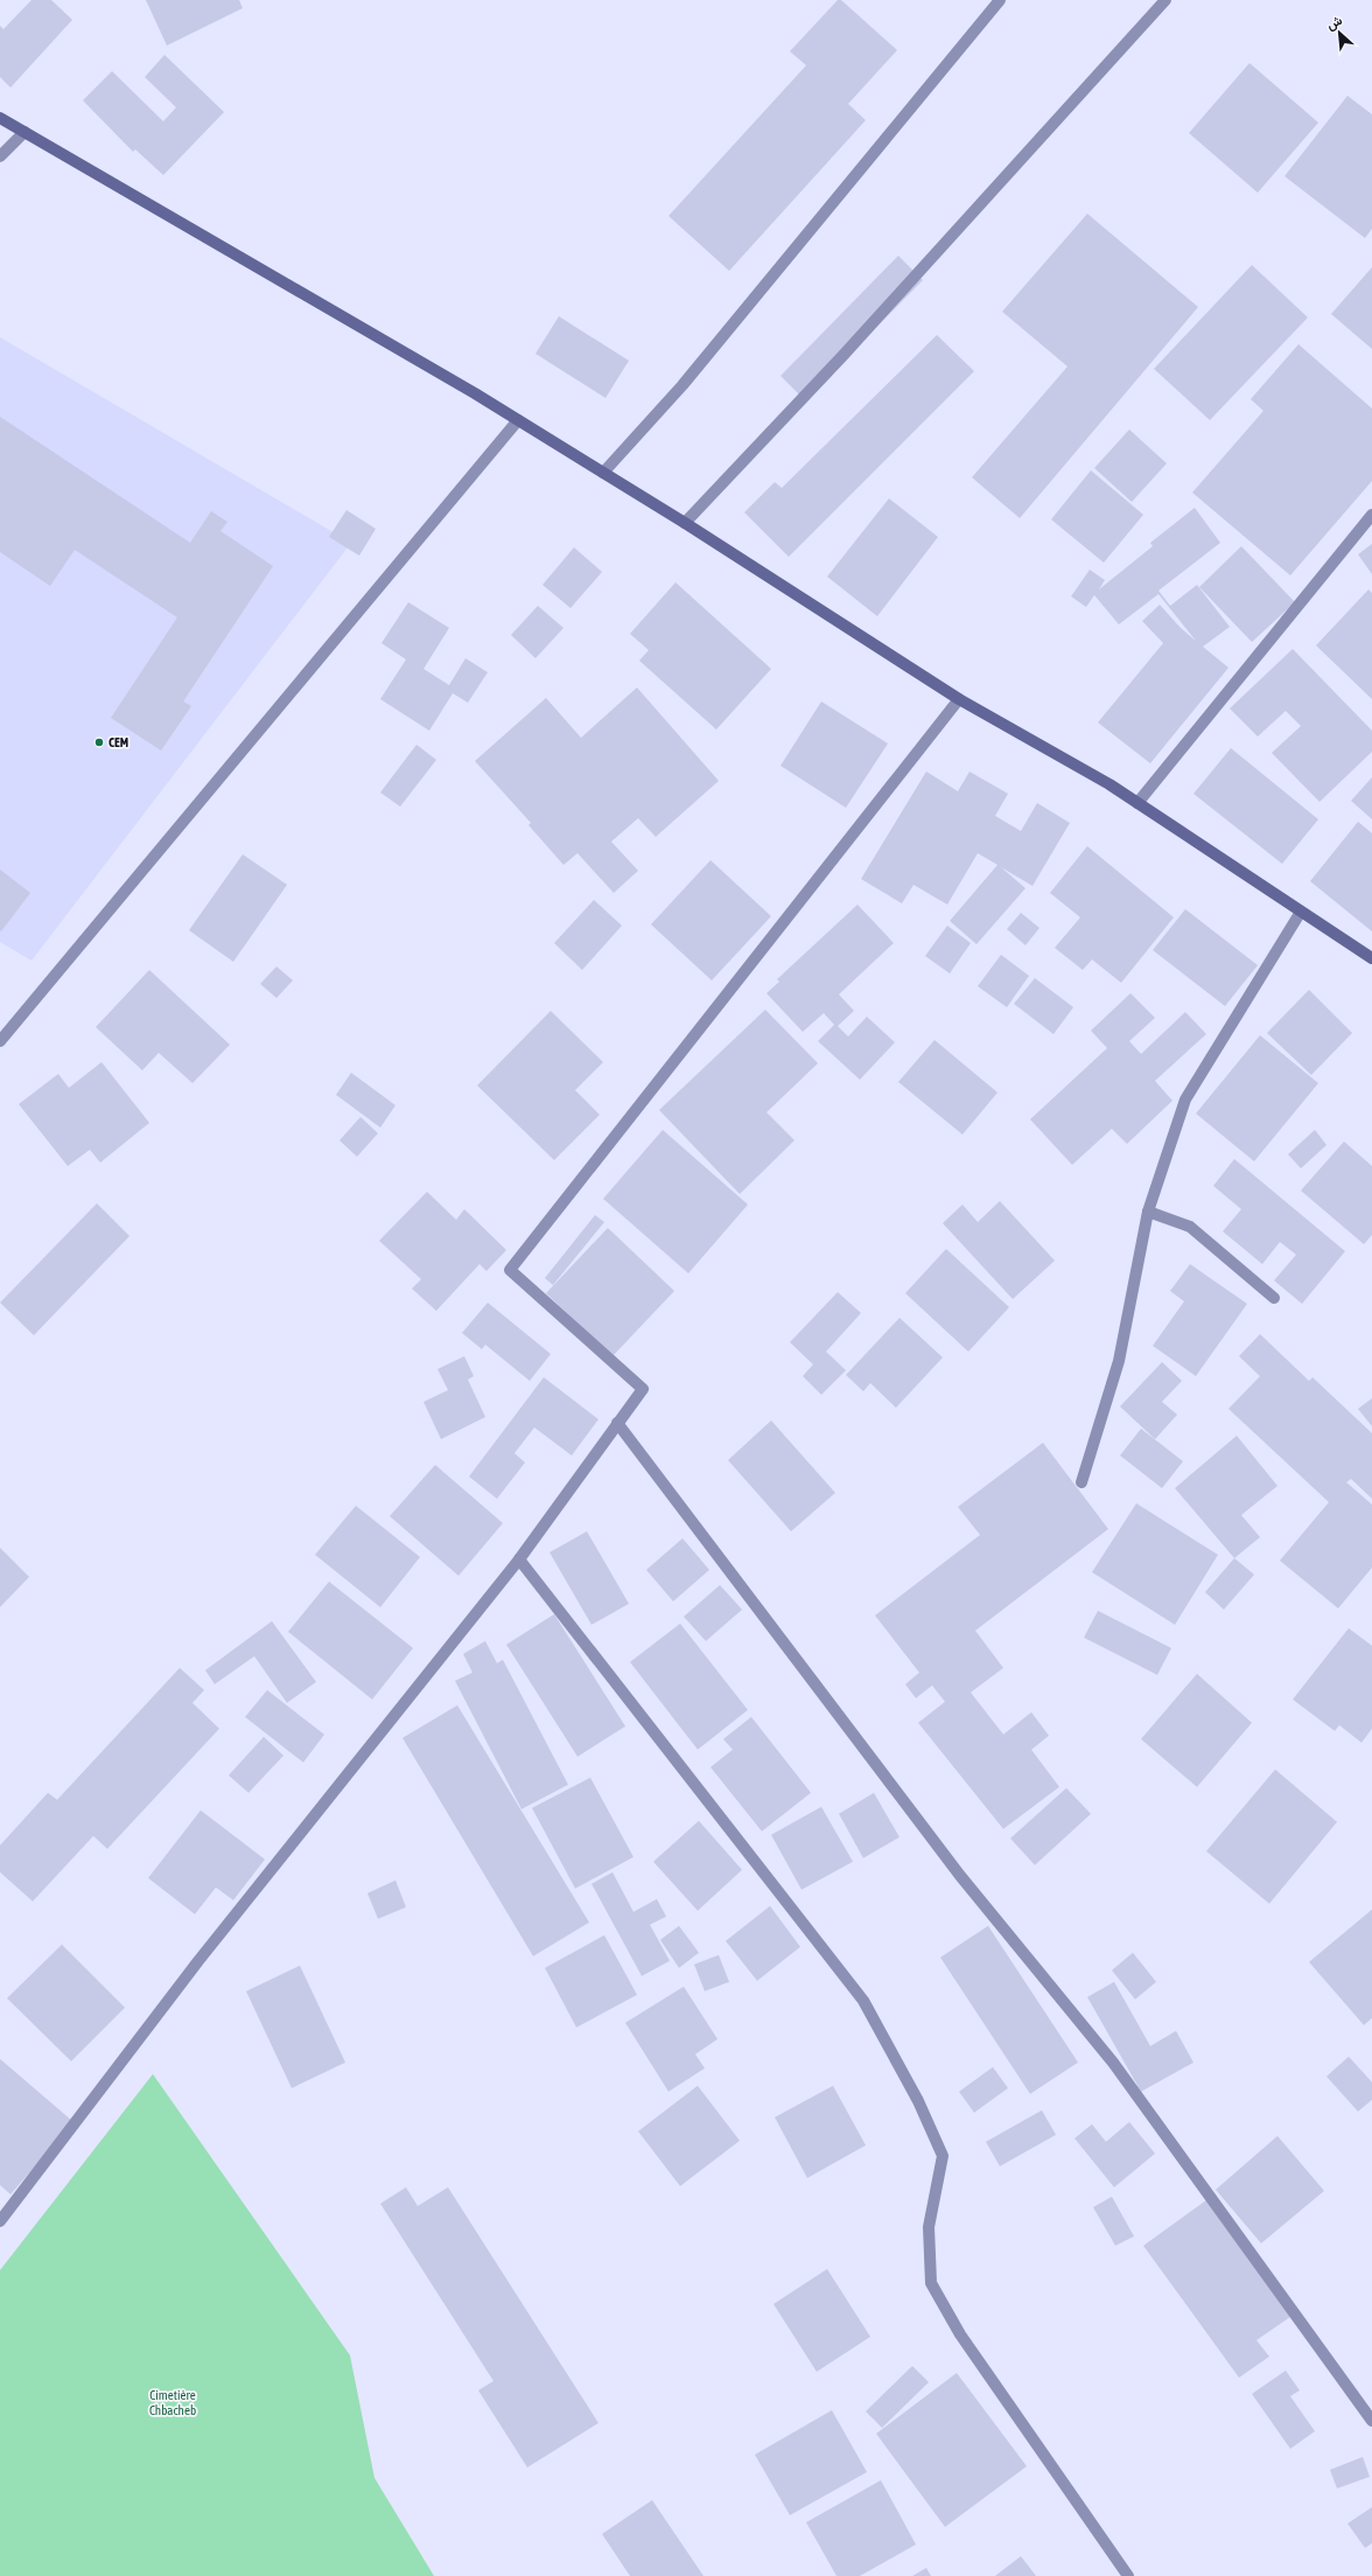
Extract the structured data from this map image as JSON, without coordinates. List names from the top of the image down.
{
  "parks": ["Cimetière Chbacheb"],
  "places": ["CEM"],
  "north": "top left"
}
